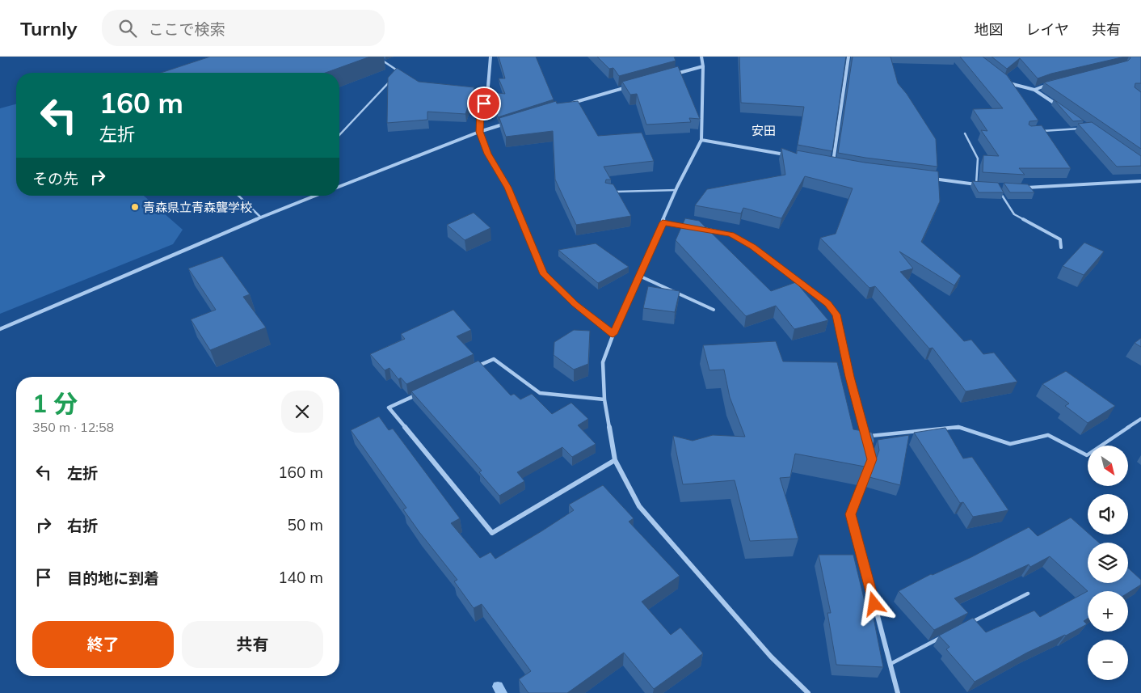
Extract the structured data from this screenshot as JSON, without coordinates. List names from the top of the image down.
{
  "districts": ["安田"],
  "places": ["青森県立青森聾学校"],
  "north": "bottom right",
  "page": {
    "header": "Turnly",
    "search": "ここで検索",
    "nav": ["地図", "レイヤ", "共有"],
    "turn": ["160 m", "左折"],
    "then": "その先",
    "heading": ["1 分", "350 m · 12:58"],
    "map_buttons": ["+", "−"],
    "list": [
      {
        "name": "左折",
        "value": "160 m"
      },
      {
        "name": "右折",
        "value": "50 m"
      },
      {
        "name": "目的地に到着",
        "value": "140 m"
      }
    ],
    "buttons": ["終了", "共有"]
  }
}
